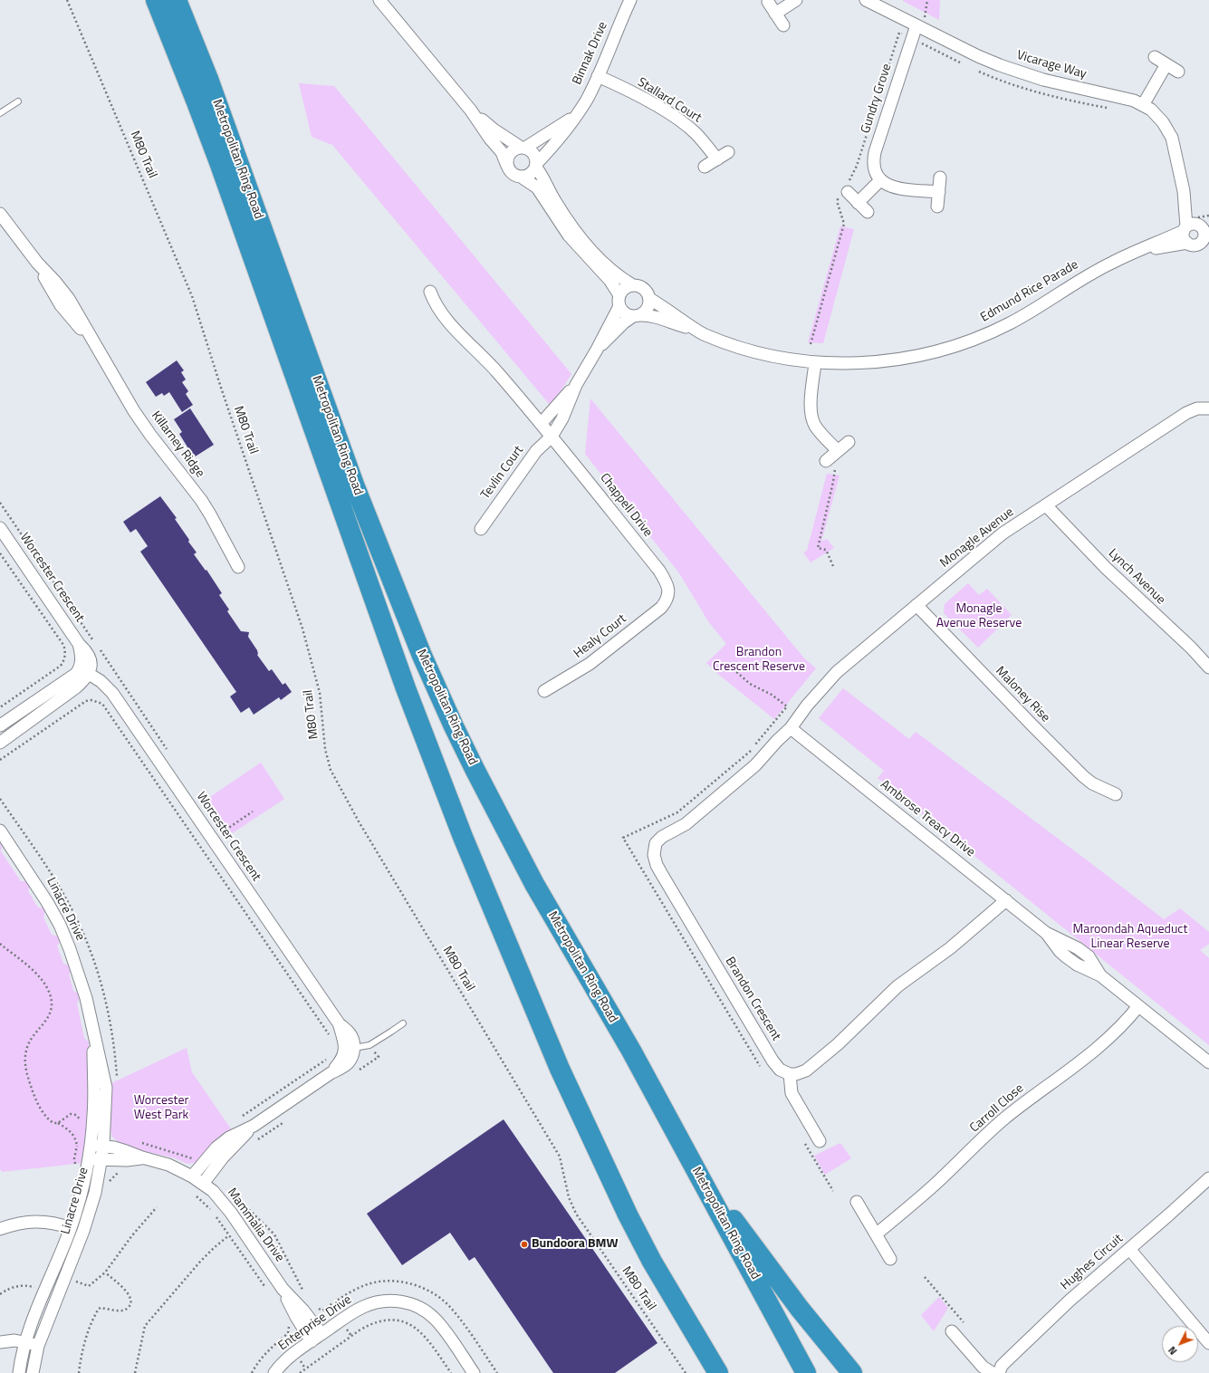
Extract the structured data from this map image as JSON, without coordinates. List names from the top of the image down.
{
  "streets": {
    "highway": ["Metropolitan Ring Road"],
    "street": [
      "Binnak Drive",
      "Vicarage Way",
      "Gundry Grove",
      "Stallard Court",
      "Edmund Rice Parade",
      "Killarney Ridge",
      "Tevlin Court",
      "Chappell Drive",
      "Monagle Avenue",
      "Lynch Avenue",
      "Worcester Crescent",
      "Healy Court",
      "Maloney Rise",
      "Ambrose Treacy Drive",
      "Linacre Drive",
      "Brandon Crescent",
      "Carroll Close",
      "Mammalia Drive",
      "Hughes Circuit",
      "Enterprise Drive"
    ],
    "path": ["M80 Trail"]
  },
  "crossings": [
    ["Binnak Drive", "Stallard Court"],
    ["Vicarage Way", "Gundry Grove"],
    ["Vicarage Way", "Edmund Rice Parade"],
    ["Tevlin Court", "Chappell Drive"],
    ["Chappell Drive", "Healy Court"],
    ["Monagle Avenue", "Lynch Avenue"],
    ["Monagle Avenue", "Maloney Rise"],
    ["Monagle Avenue", "Ambrose Treacy Drive"],
    ["Monagle Avenue", "Brandon Crescent"],
    ["Ambrose Treacy Drive", "Brandon Crescent"],
    ["Ambrose Treacy Drive", "Carroll Close"],
    ["Linacre Drive", "Mammalia Drive"],
    ["Mammalia Drive", "Enterprise Drive"]
  ],
  "parks": [
    "Monagle Avenue Reserve",
    "Brandon Crescent Reserve",
    "Maroondah Aqueduct Linear Reserve",
    "Worcester West Park"
  ],
  "places": ["Bundoora BMW"],
  "north": "bottom left"
}
